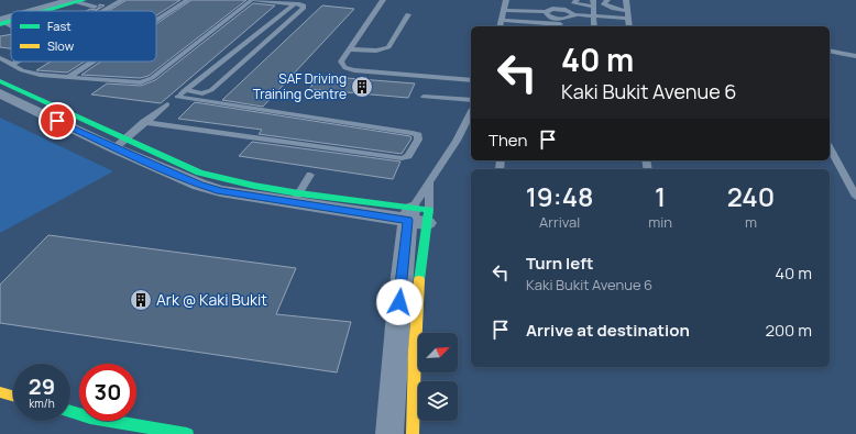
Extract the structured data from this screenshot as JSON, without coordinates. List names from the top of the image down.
{
  "places": {
    "building": ["SAF Driving Training Centre", "Ark @ Kaki Bukit"]
  },
  "legend": ["Fast", "Slow"],
  "north": "top right",
  "page": {
    "turn": ["40 m", "Kaki Bukit Avenue 6"],
    "then": "Then",
    "eta": [
      "19:48",
      "Arrival",
      "1",
      "min",
      "240",
      "m"
    ],
    "list": [
      {
        "name": "Turn left",
        "note": "Kaki Bukit Avenue 6",
        "value": "40 m"
      },
      {
        "name": "Arrive at destination",
        "value": "200 m"
      }
    ],
    "speed": "29 km/h",
    "limit": "30"
  }
}
